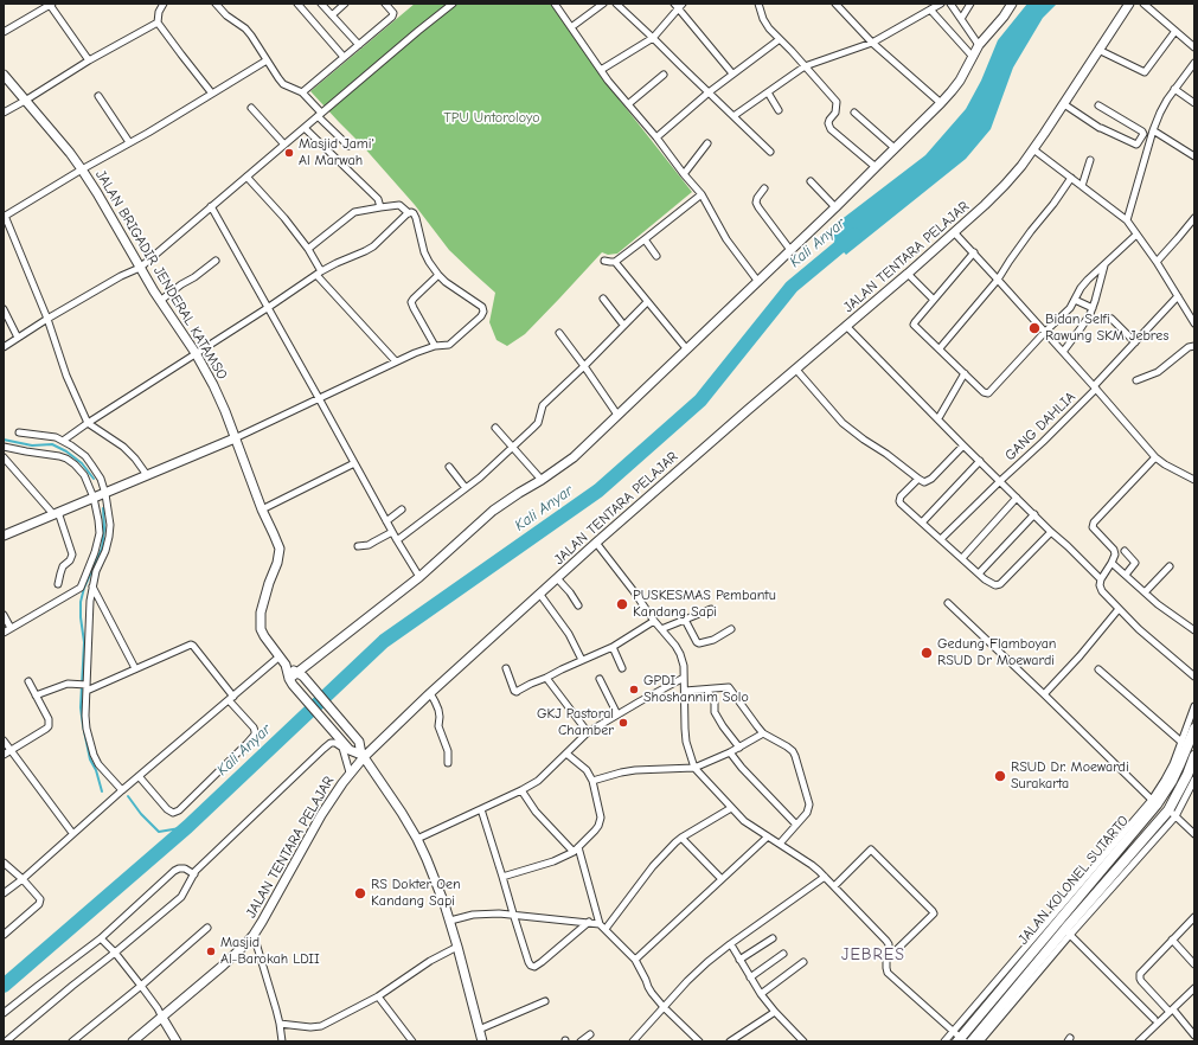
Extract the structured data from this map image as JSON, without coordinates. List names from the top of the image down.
{
  "streets": {
    "main road": ["JALAN TENTARA PELAJAR", "JALAN BRIGADIR JENDERAL KATAMSO", "JALAN KOLONEL SUTARTO"],
    "street": ["GANG DAHLIA"]
  },
  "districts": ["JEBRES"],
  "water": ["Kali Anyar"],
  "parks": ["TPU Untoroloyo"],
  "places": [
    "Masjid Jami' Al Marwah",
    "Bidan Selfi Rawung SKM Jebres",
    "PUSKESMAS Pembantu Kandang Sapi",
    "Gedung Flamboyan RSUD Dr Moewardi",
    "GPDI Shoshannim Solo",
    "GKJ Pastoral Chamber",
    "RSUD Dr. Moewardi Surakarta",
    "RS Dokter Oen Kandang Sapi",
    "Masjid Al-Barokah LDII"
  ]
}
